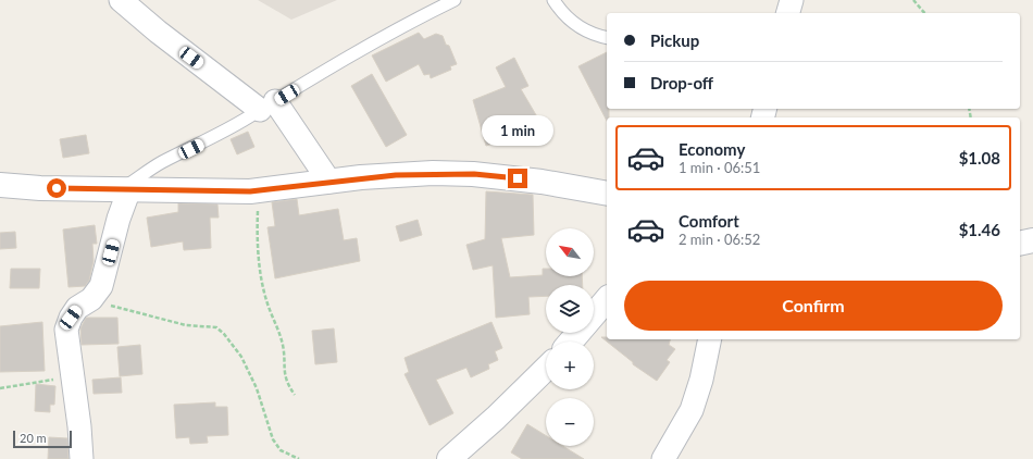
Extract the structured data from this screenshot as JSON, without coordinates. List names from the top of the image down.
{
  "scale_bar": "20 m",
  "north": "top left",
  "page": {
    "banner": ["Pickup", "Drop-off"],
    "bubble": "1 min",
    "list": [
      {
        "name": "Economy",
        "note": "1 min · 06:51",
        "value": "$1.08"
      },
      {
        "name": "Comfort",
        "note": "2 min · 06:52",
        "value": "$1.46"
      }
    ],
    "map_buttons": ["+", "−"],
    "buttons": "Confirm",
    "scale": "20 m"
  }
}
